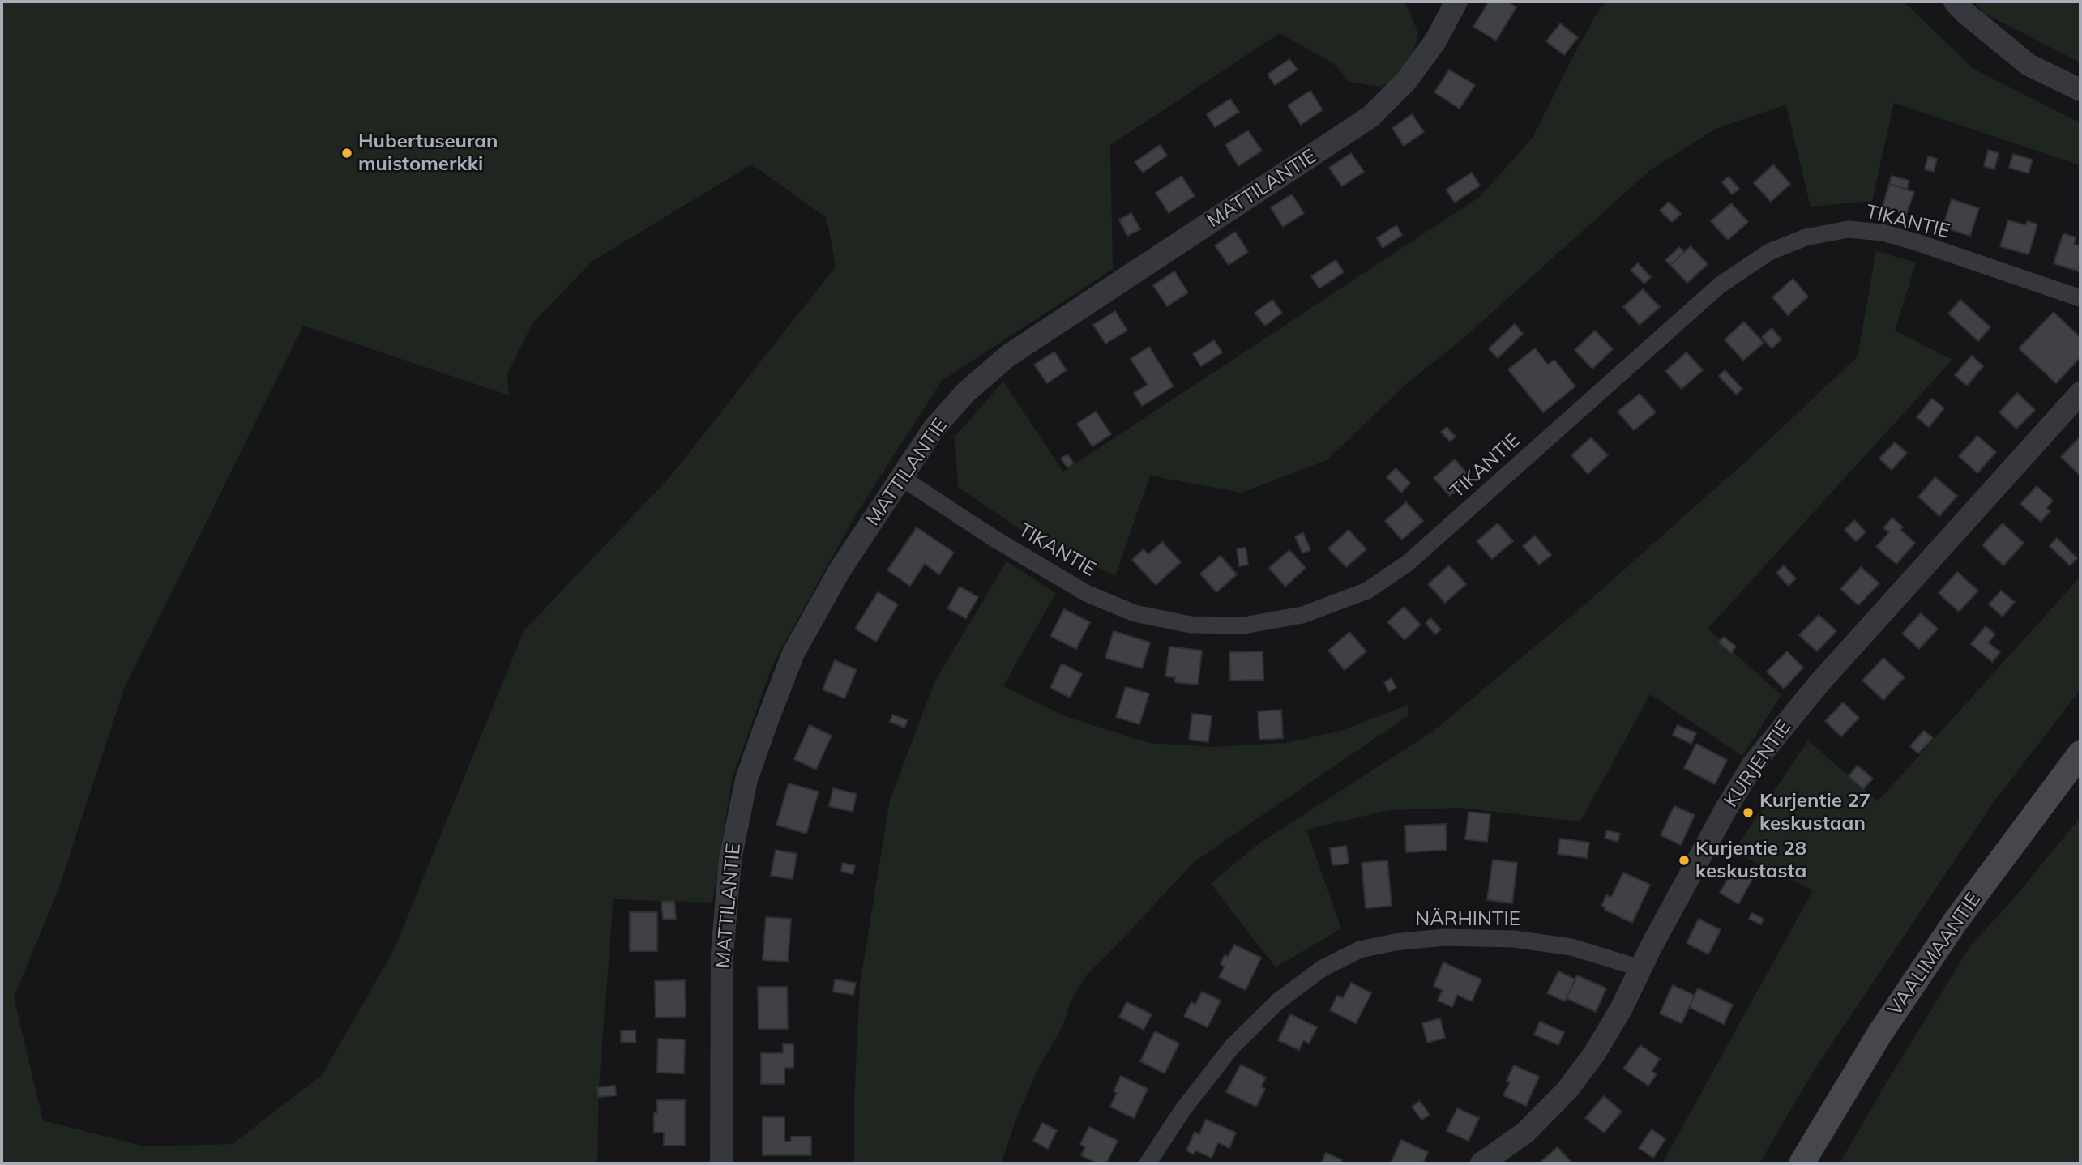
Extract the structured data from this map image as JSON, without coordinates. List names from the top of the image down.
{
  "streets": {
    "main road": ["VAALIMAANTIE"],
    "street": [
      "MATTILANTIE",
      "TIKANTIE",
      "KURJENTIE",
      "NÄRHINTIE"
    ]
  },
  "crossings": [
    ["MATTILANTIE", "TIKANTIE"],
    ["KURJENTIE", "NÄRHINTIE"]
  ],
  "places": ["Hubertuseuran muistomerkki", "Kurjentie 27 keskustaan", "Kurjentie 28 keskustasta"]
}
